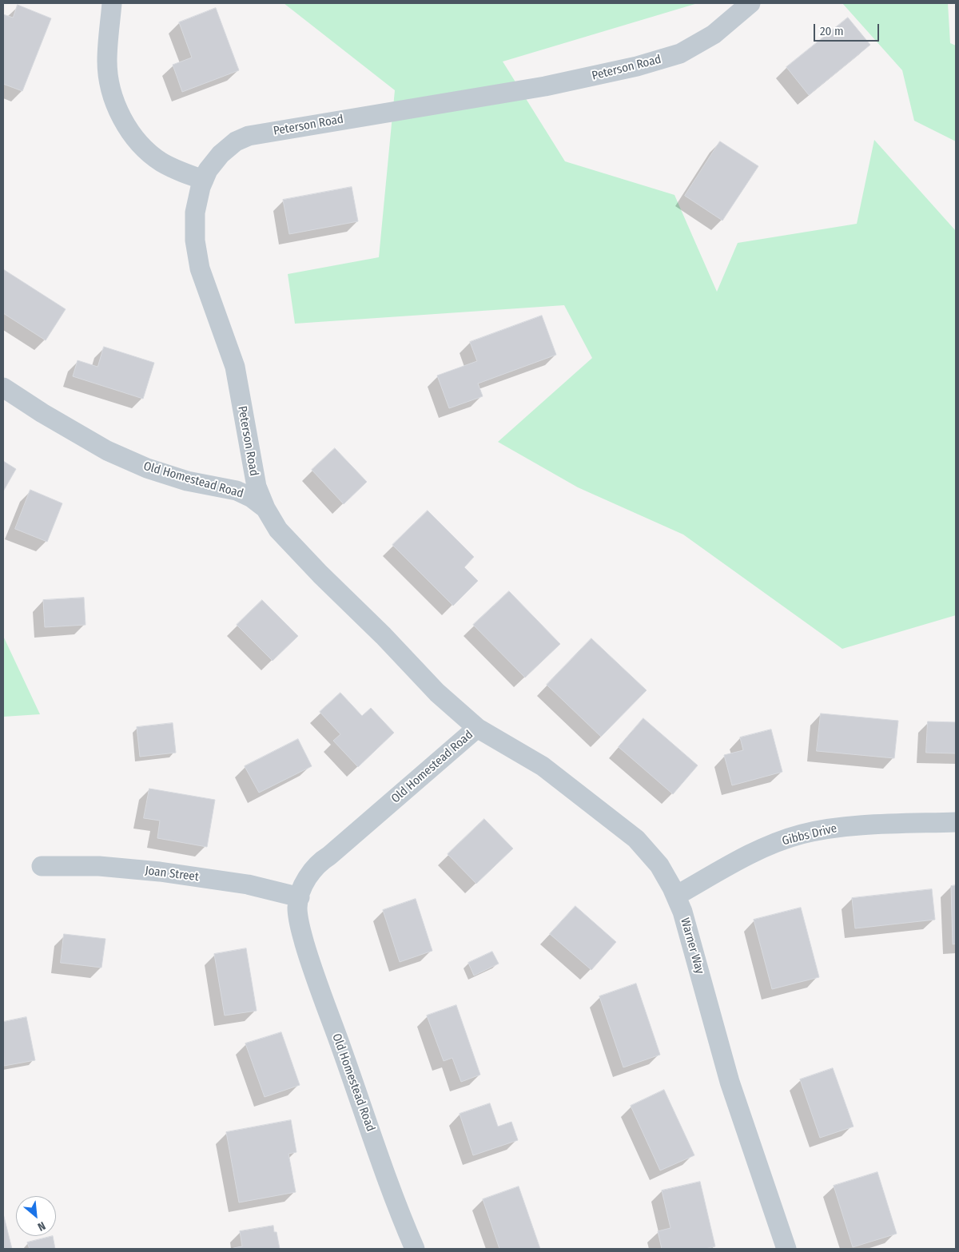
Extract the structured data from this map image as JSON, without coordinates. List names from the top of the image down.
{
  "streets": {
    "street": [
      "Peterson Road",
      "Old Homestead Road",
      "Gibbs Drive",
      "Joan Street",
      "Warner Way"
    ]
  },
  "crossings": [
    ["Peterson Road", "Old Homestead Road"],
    ["Old Homestead Road", "Joan Street"],
    ["Old Homestead Road", "Warner Way"],
    ["Gibbs Drive", "Warner Way"]
  ],
  "scale_bar": "20 m",
  "north": "bottom right"
}
